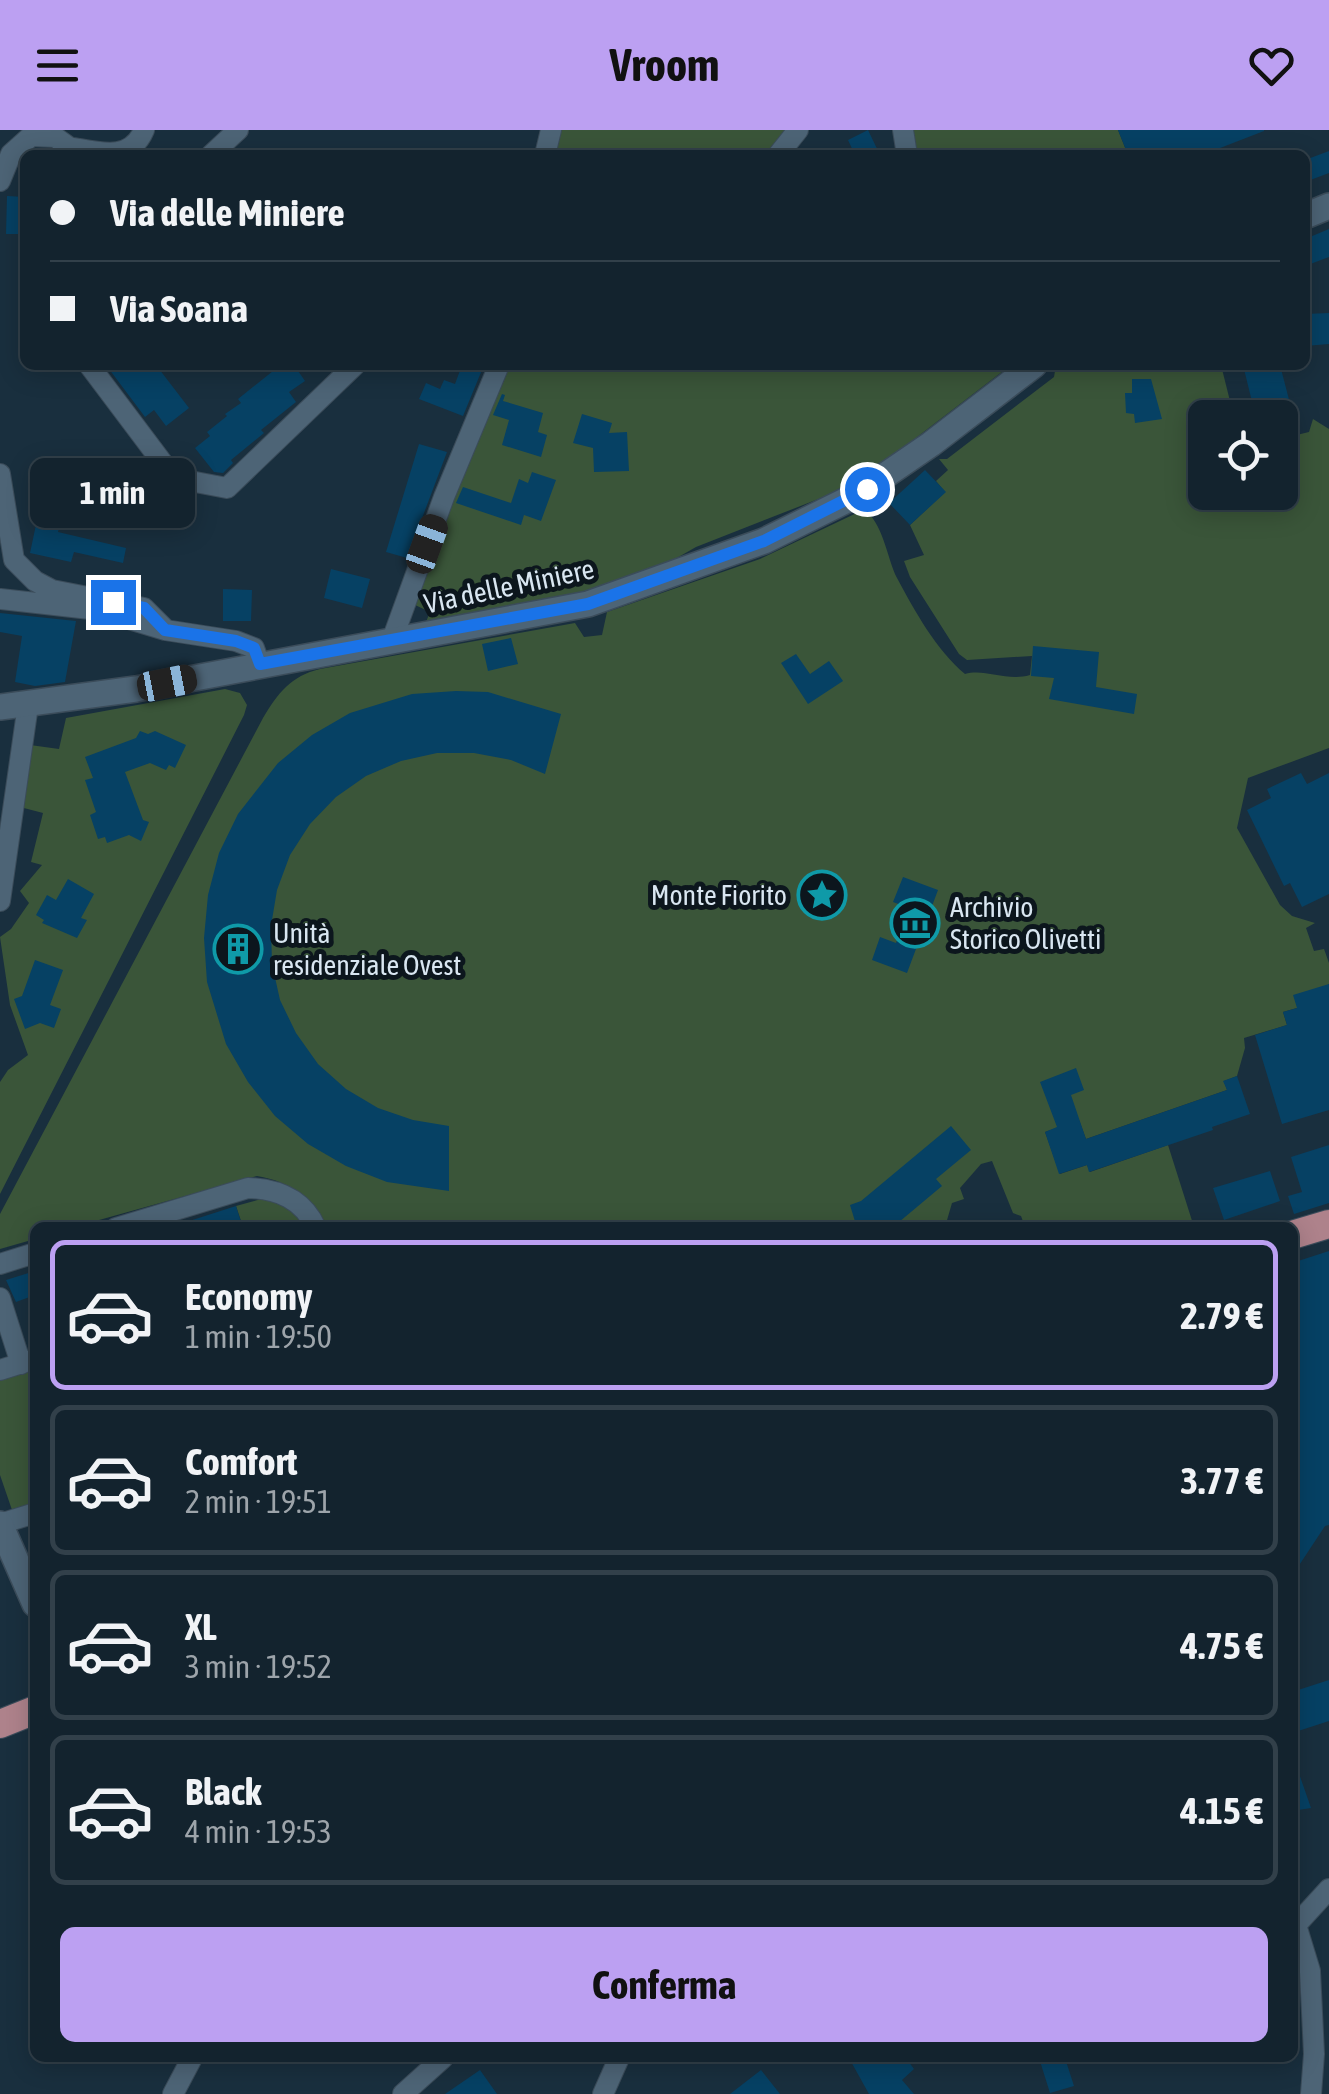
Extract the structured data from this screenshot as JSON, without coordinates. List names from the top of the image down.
{
  "streets": {
    "street": ["Via delle Miniere"]
  },
  "places": {
    "place": ["Monte Fiorito"],
    "museum": ["Archivio Storico Olivetti"],
    "building": ["Unità residenziale Ovest"]
  },
  "page": {
    "header": "Vroom",
    "banner": ["Via delle Miniere", "Via Soana"],
    "bubble": "1 min",
    "list": [
      {
        "name": "Economy",
        "note": "1 min · 19:50",
        "value": "2.79 €"
      },
      {
        "name": "Comfort",
        "note": "2 min · 19:51",
        "value": "3.77 €"
      },
      {
        "name": "XL",
        "note": "3 min · 19:52",
        "value": "4.75 €"
      },
      {
        "name": "Black",
        "note": "4 min · 19:53",
        "value": "4.15 €"
      }
    ],
    "buttons": "Conferma"
  }
}
